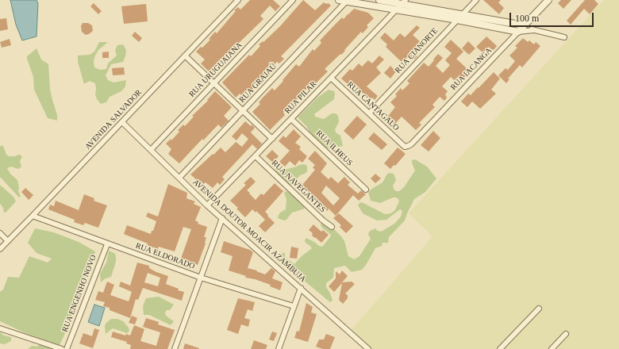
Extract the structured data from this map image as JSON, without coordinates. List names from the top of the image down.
{
  "streets": {
    "street": [
      "RUA CIANORTE",
      "RUA IACANGA",
      "RUA URUGUAIANA",
      "RUA GRAJAÚ",
      "RUA PILAR",
      "RUA CANTAGALO",
      "AVENIDA SALVADOR",
      "RUA ILHEUS",
      "RUA NAVEGANTES",
      "AVENIDA DOUTOR MOACIR AZAMBUJA",
      "RUA ELDORADO",
      "RUA ENGENHO NOVO"
    ]
  },
  "crossings": [
    ["RUA CIANORTE", "RUA CANTAGALO"],
    ["RUA IACANGA", "RUA CANTAGALO"],
    ["RUA URUGUAIANA", "AVENIDA DOUTOR MOACIR AZAMBUJA"],
    ["RUA GRAJAÚ", "AVENIDA DOUTOR MOACIR AZAMBUJA"],
    ["RUA PILAR", "RUA CANTAGALO"],
    ["RUA PILAR", "RUA ILHEUS"],
    ["RUA PILAR", "RUA NAVEGANTES"],
    ["RUA PILAR", "AVENIDA DOUTOR MOACIR AZAMBUJA"],
    ["AVENIDA SALVADOR", "AVENIDA DOUTOR MOACIR AZAMBUJA"],
    ["AVENIDA SALVADOR", "RUA ELDORADO"],
    ["RUA ELDORADO", "RUA ENGENHO NOVO"]
  ],
  "scale_bar": "100 m"
}
